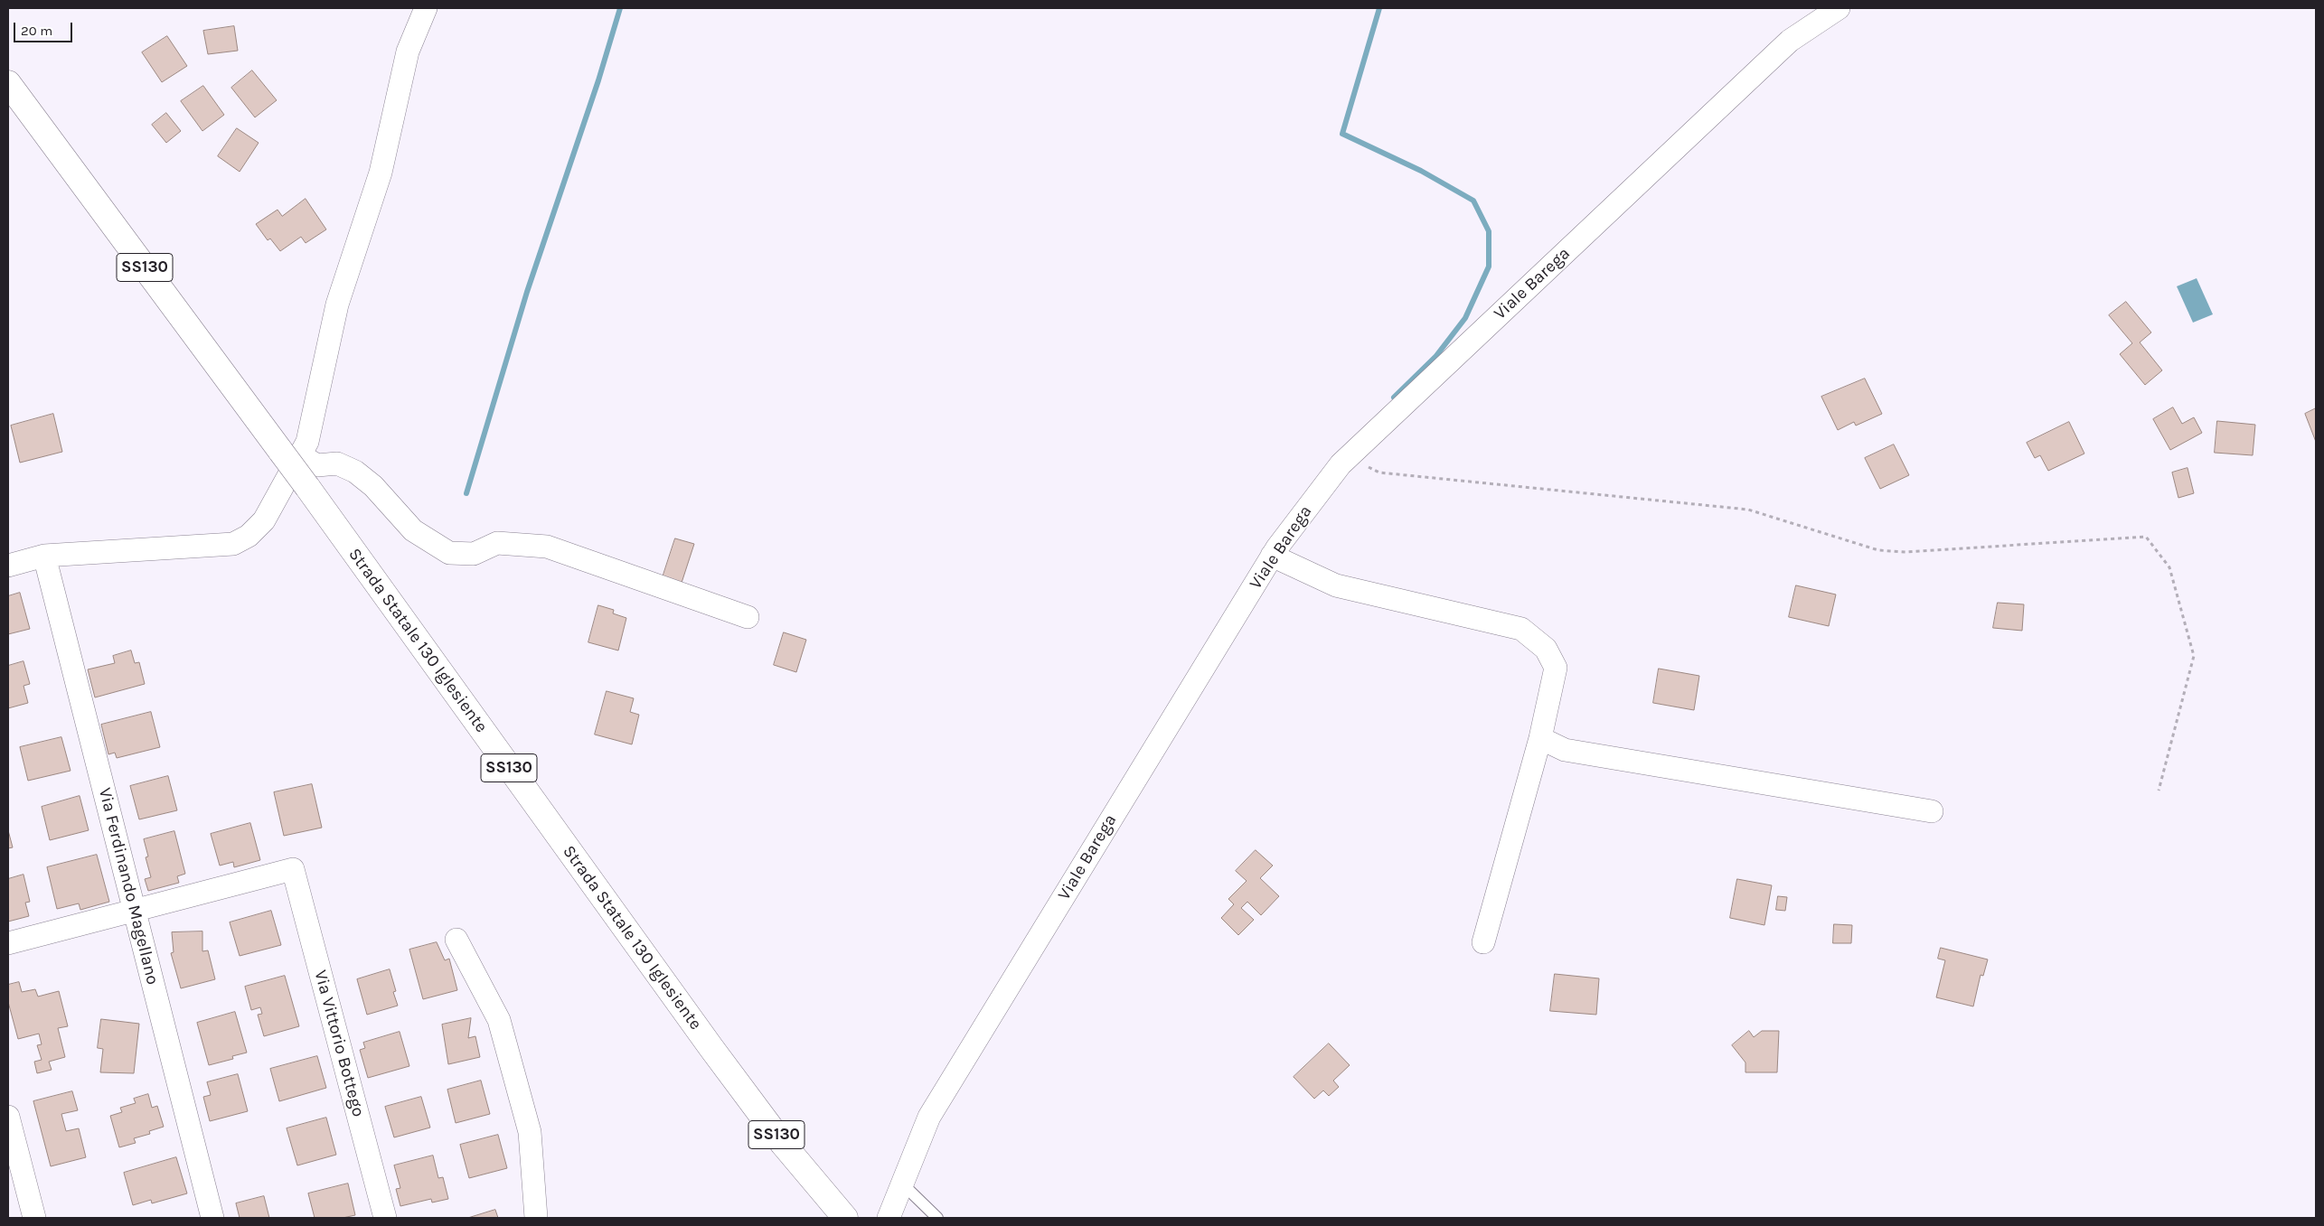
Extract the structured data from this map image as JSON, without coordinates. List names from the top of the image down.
{
  "streets": {
    "highway": ["SS130", "Strada Statale 130 Iglesiente"],
    "street": ["Viale Barega", "Via Ferdinando Magellano", "Via Vittorio Bottego"]
  },
  "crossings": [
    ["Via Ferdinando Magellano", "Via Vittorio Bottego"]
  ],
  "scale_bar": "20 m"
}
